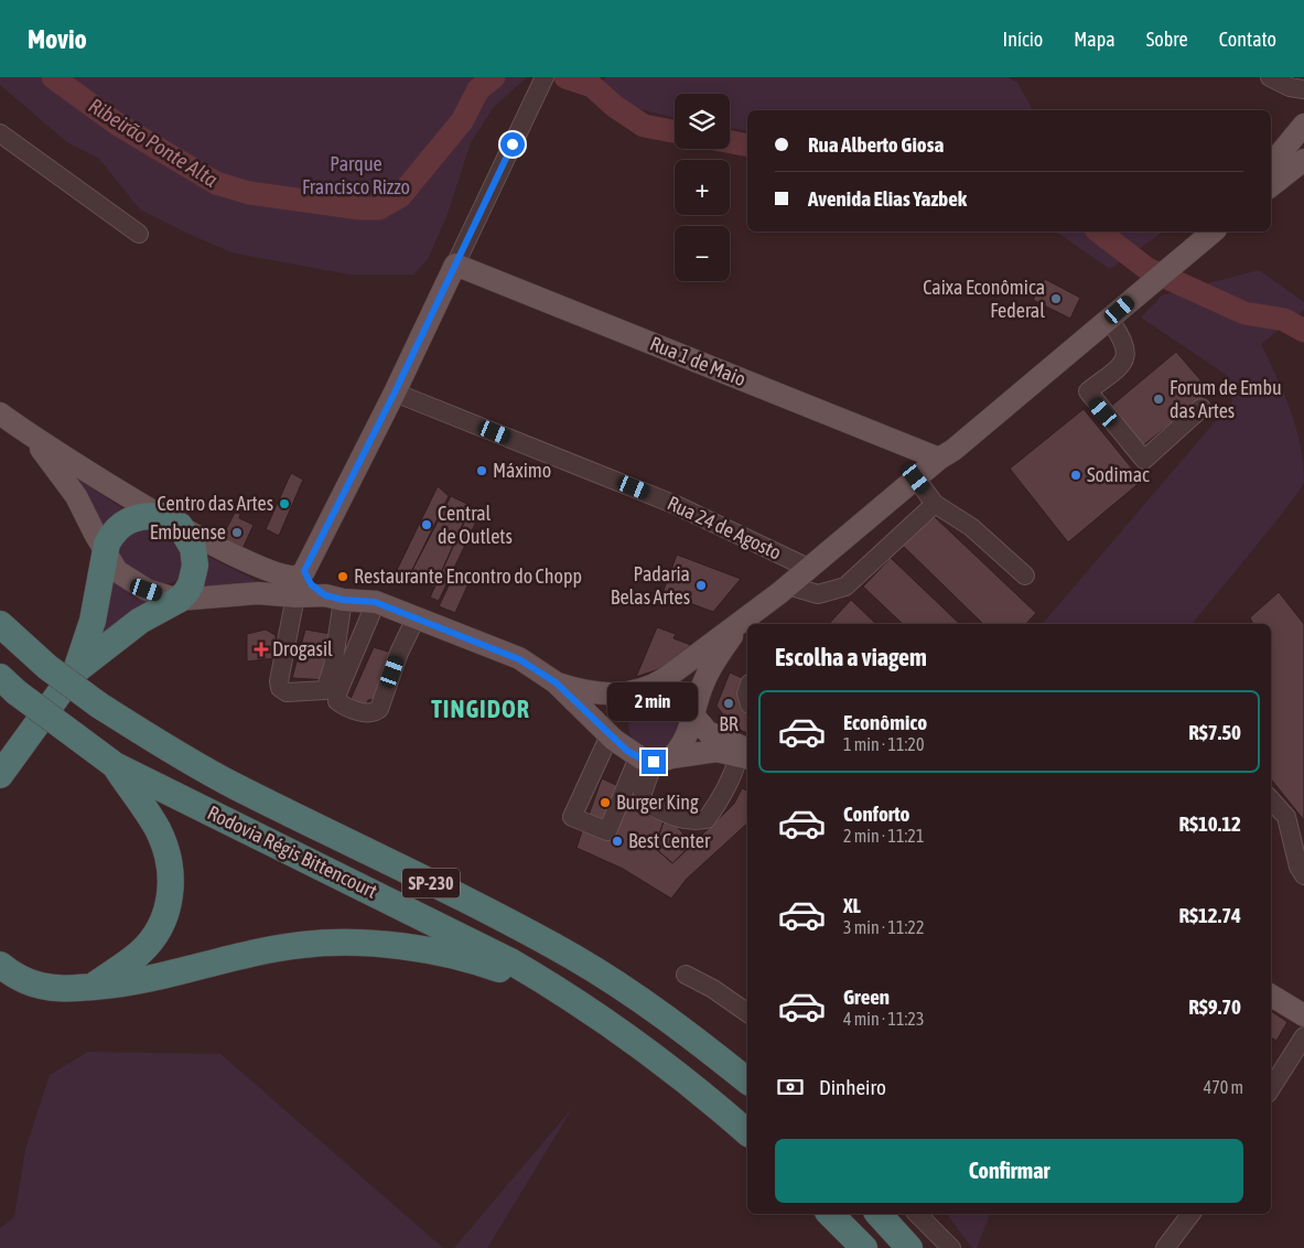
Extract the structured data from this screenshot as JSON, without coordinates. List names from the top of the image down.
{
  "streets": {
    "highway": ["Rodovia Régis Bittencourt", "SP-230"],
    "main road": ["Rua 1 de Maio"],
    "street": ["Rua 24 de Agosto"]
  },
  "districts": ["TINGIDOR"],
  "water": ["Ribeirão Ponte Alta"],
  "parks": ["Parque Francisco Rizzo"],
  "places": {
    "other": [
      "Caixa Econômica Federal",
      "Forum de Embu das Artes",
      "Máximo",
      "Sodimac",
      "Centro das Artes",
      "Central de Outlets",
      "Embuense",
      "Restaurante Encontro do Chopp",
      "Padaria Belas Artes",
      "BR",
      "Burger King",
      "Best Center"
    ],
    "health": ["Drogasil"]
  },
  "page": {
    "header": "Movio",
    "nav": [
      "Início",
      "Mapa",
      "Sobre",
      "Contato"
    ],
    "map_buttons": ["+", "−"],
    "banner": ["Rua Alberto Giosa", "Avenida Elias Yazbek"],
    "heading": "Escolha a viagem",
    "bubble": "2 min",
    "list": [
      {
        "name": "Econômico",
        "note": "1 min · 11:20",
        "value": "R$7.50"
      },
      {
        "name": "Conforto",
        "note": "2 min · 11:21",
        "value": "R$10.12"
      },
      {
        "name": "XL",
        "note": "3 min · 11:22",
        "value": "R$12.74"
      },
      {
        "name": "Green",
        "note": "4 min · 11:23",
        "value": "R$9.70"
      }
    ],
    "pay": ["Dinheiro", "470 m"],
    "buttons": "Confirmar"
  }
}
